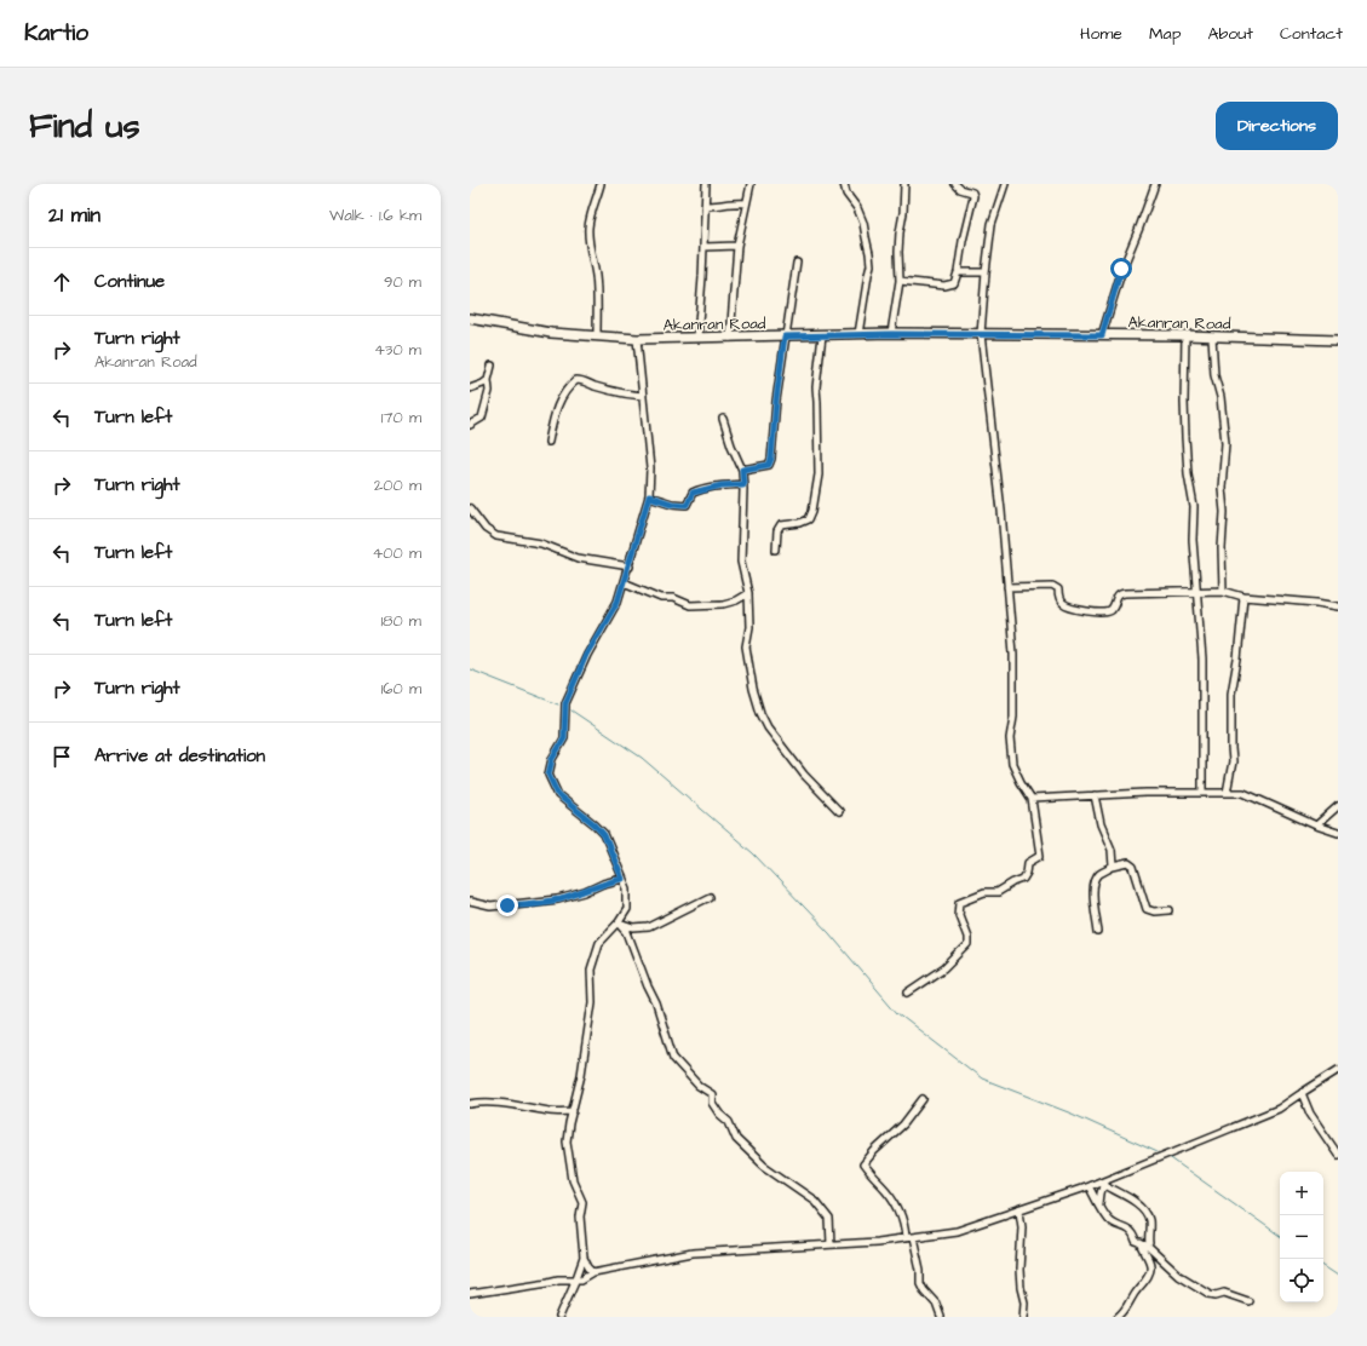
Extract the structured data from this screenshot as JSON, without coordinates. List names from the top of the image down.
{
  "streets": {
    "main road": ["Akanran Road"]
  },
  "page": {
    "header": "Kartio",
    "nav": [
      "Home",
      "Map",
      "About",
      "Contact"
    ],
    "buttons": "Directions",
    "title": "Find us",
    "heading": ["21 min", "Walk · 1.6 km"],
    "list": [
      ["Continue", "90 m"],
      ["Turn right", "Akanran Road", "430 m"],
      ["Turn left", "170 m"],
      ["Turn right", "200 m"],
      ["Turn left", "400 m"],
      ["Turn left", "180 m"],
      ["Turn right", "160 m"],
      "Arrive at destination"
    ],
    "map_buttons": ["+", "−"]
  }
}
